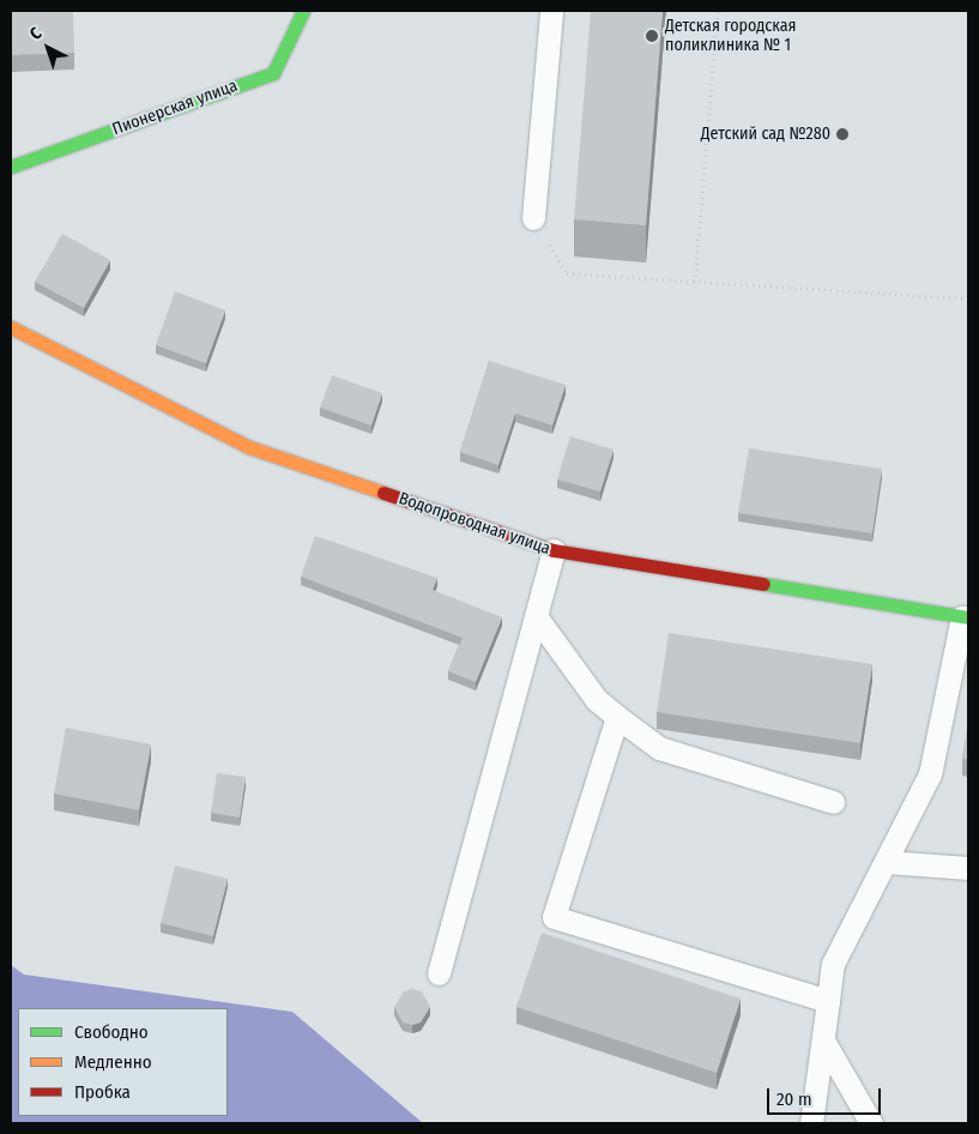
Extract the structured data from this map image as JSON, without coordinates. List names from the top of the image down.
{
  "streets": {
    "street": ["Пионерская улица", "Водопроводная улица"]
  },
  "places": ["Детская городская поликлиника № 1", "Детский сад №280"],
  "legend": ["Свободно", "Медленно", "Пробка"],
  "scale_bar": "20 m",
  "north": "top left"
}
